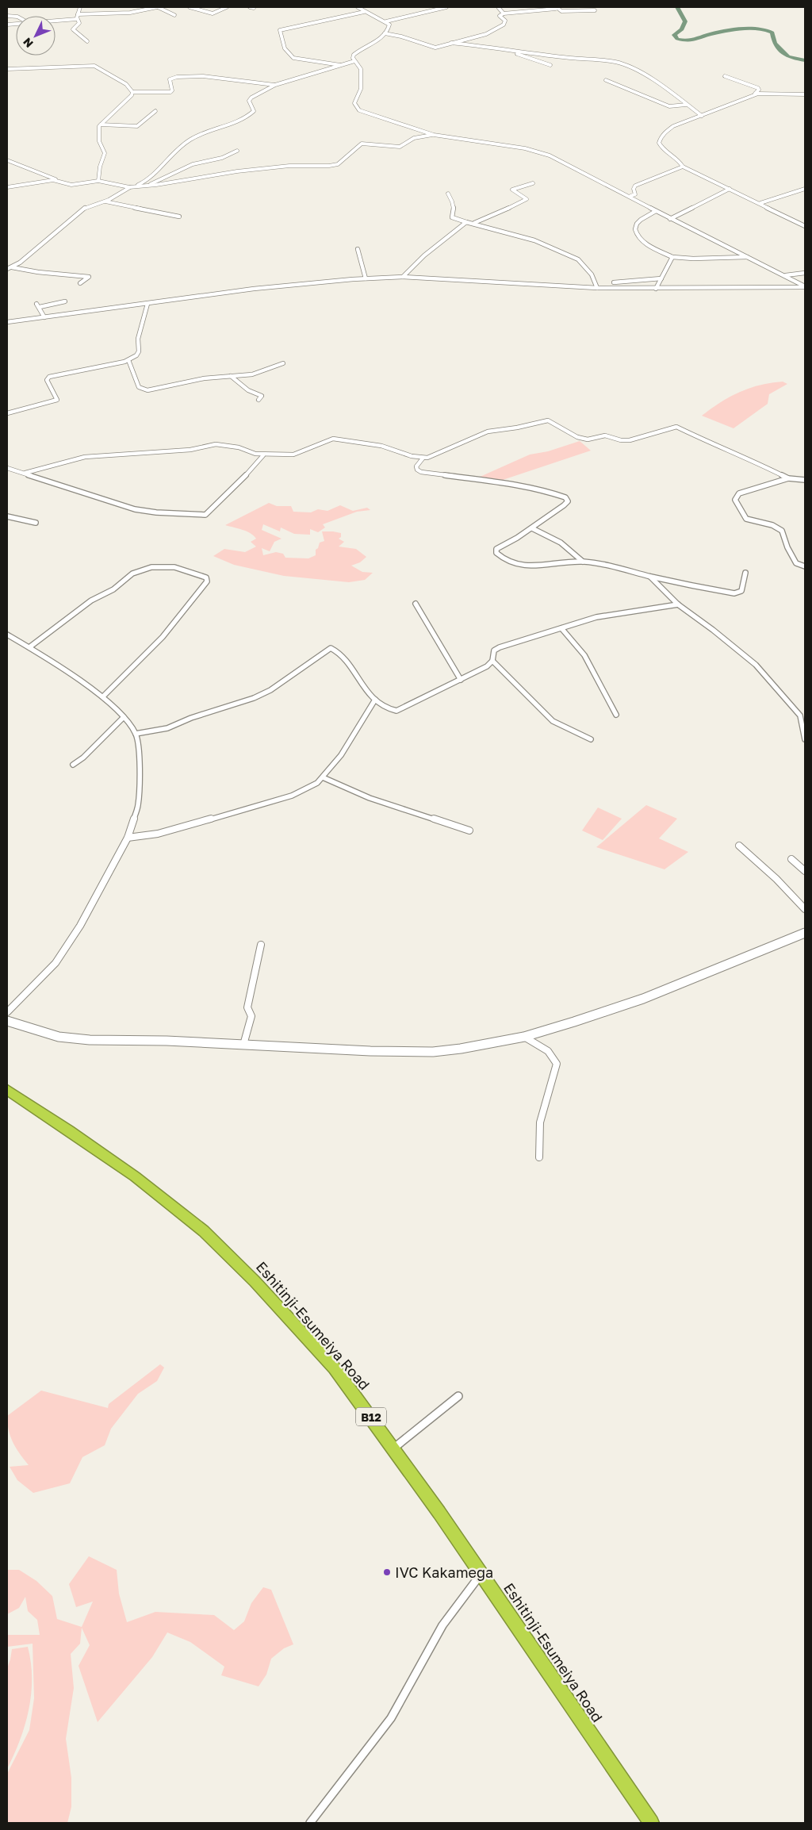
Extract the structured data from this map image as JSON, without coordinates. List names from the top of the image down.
{
  "streets": {
    "highway": ["Eshitinji-Esumeiya Road", "B12"]
  },
  "places": ["IVC Kakamega"],
  "north": "bottom left"
}
